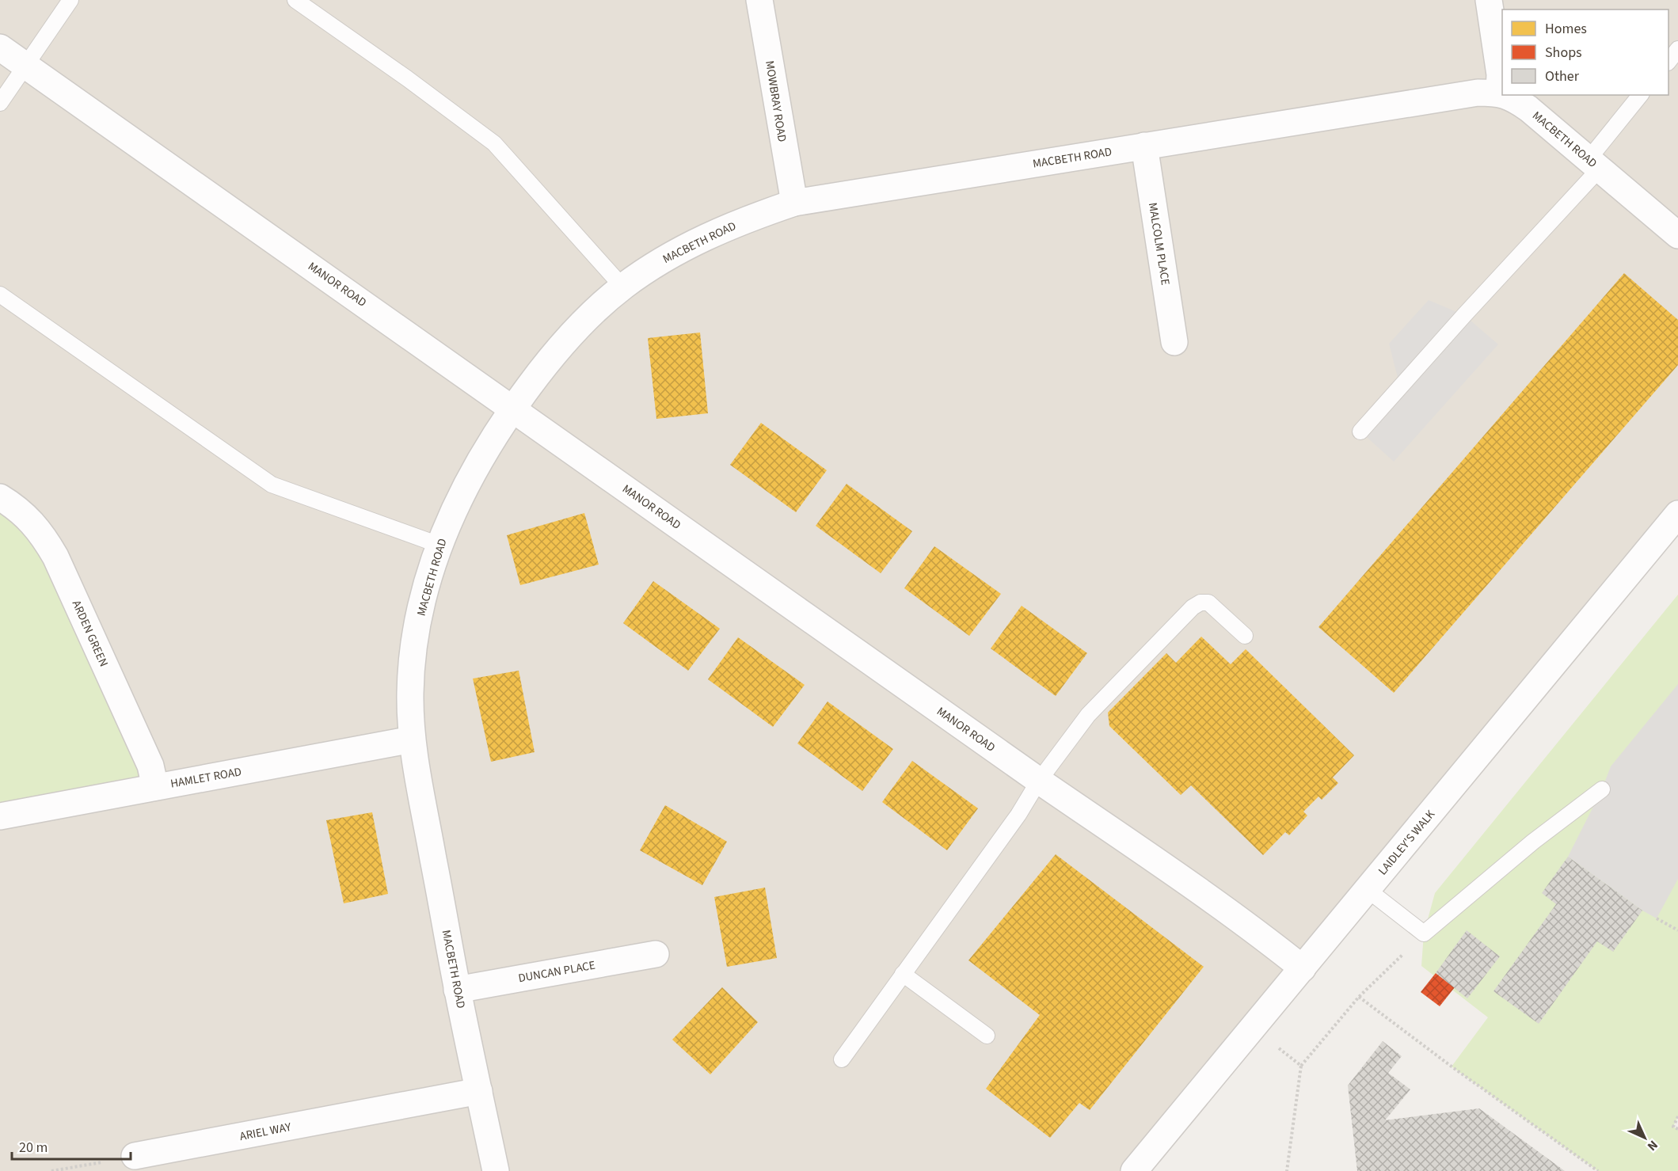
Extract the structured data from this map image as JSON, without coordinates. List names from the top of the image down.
{
  "streets": {
    "street": [
      "MOWBRAY ROAD",
      "MACBETH ROAD",
      "MALCOLM PLACE",
      "MANOR ROAD",
      "ARDEN GREEN",
      "HAMLET ROAD",
      "LAIDLEY'S WALK",
      "DUNCAN PLACE",
      "ARIEL WAY"
    ]
  },
  "crossings": [
    ["MOWBRAY ROAD", "MACBETH ROAD"],
    ["MACBETH ROAD", "MALCOLM PLACE"],
    ["MACBETH ROAD", "MANOR ROAD"],
    ["MACBETH ROAD", "HAMLET ROAD"],
    ["MACBETH ROAD", "DUNCAN PLACE"],
    ["MACBETH ROAD", "ARIEL WAY"],
    ["MANOR ROAD", "LAIDLEY'S WALK"],
    ["ARDEN GREEN", "HAMLET ROAD"]
  ],
  "legend": ["Homes", "Shops", "Other"],
  "scale_bar": "20 m",
  "north": "bottom right"
}
